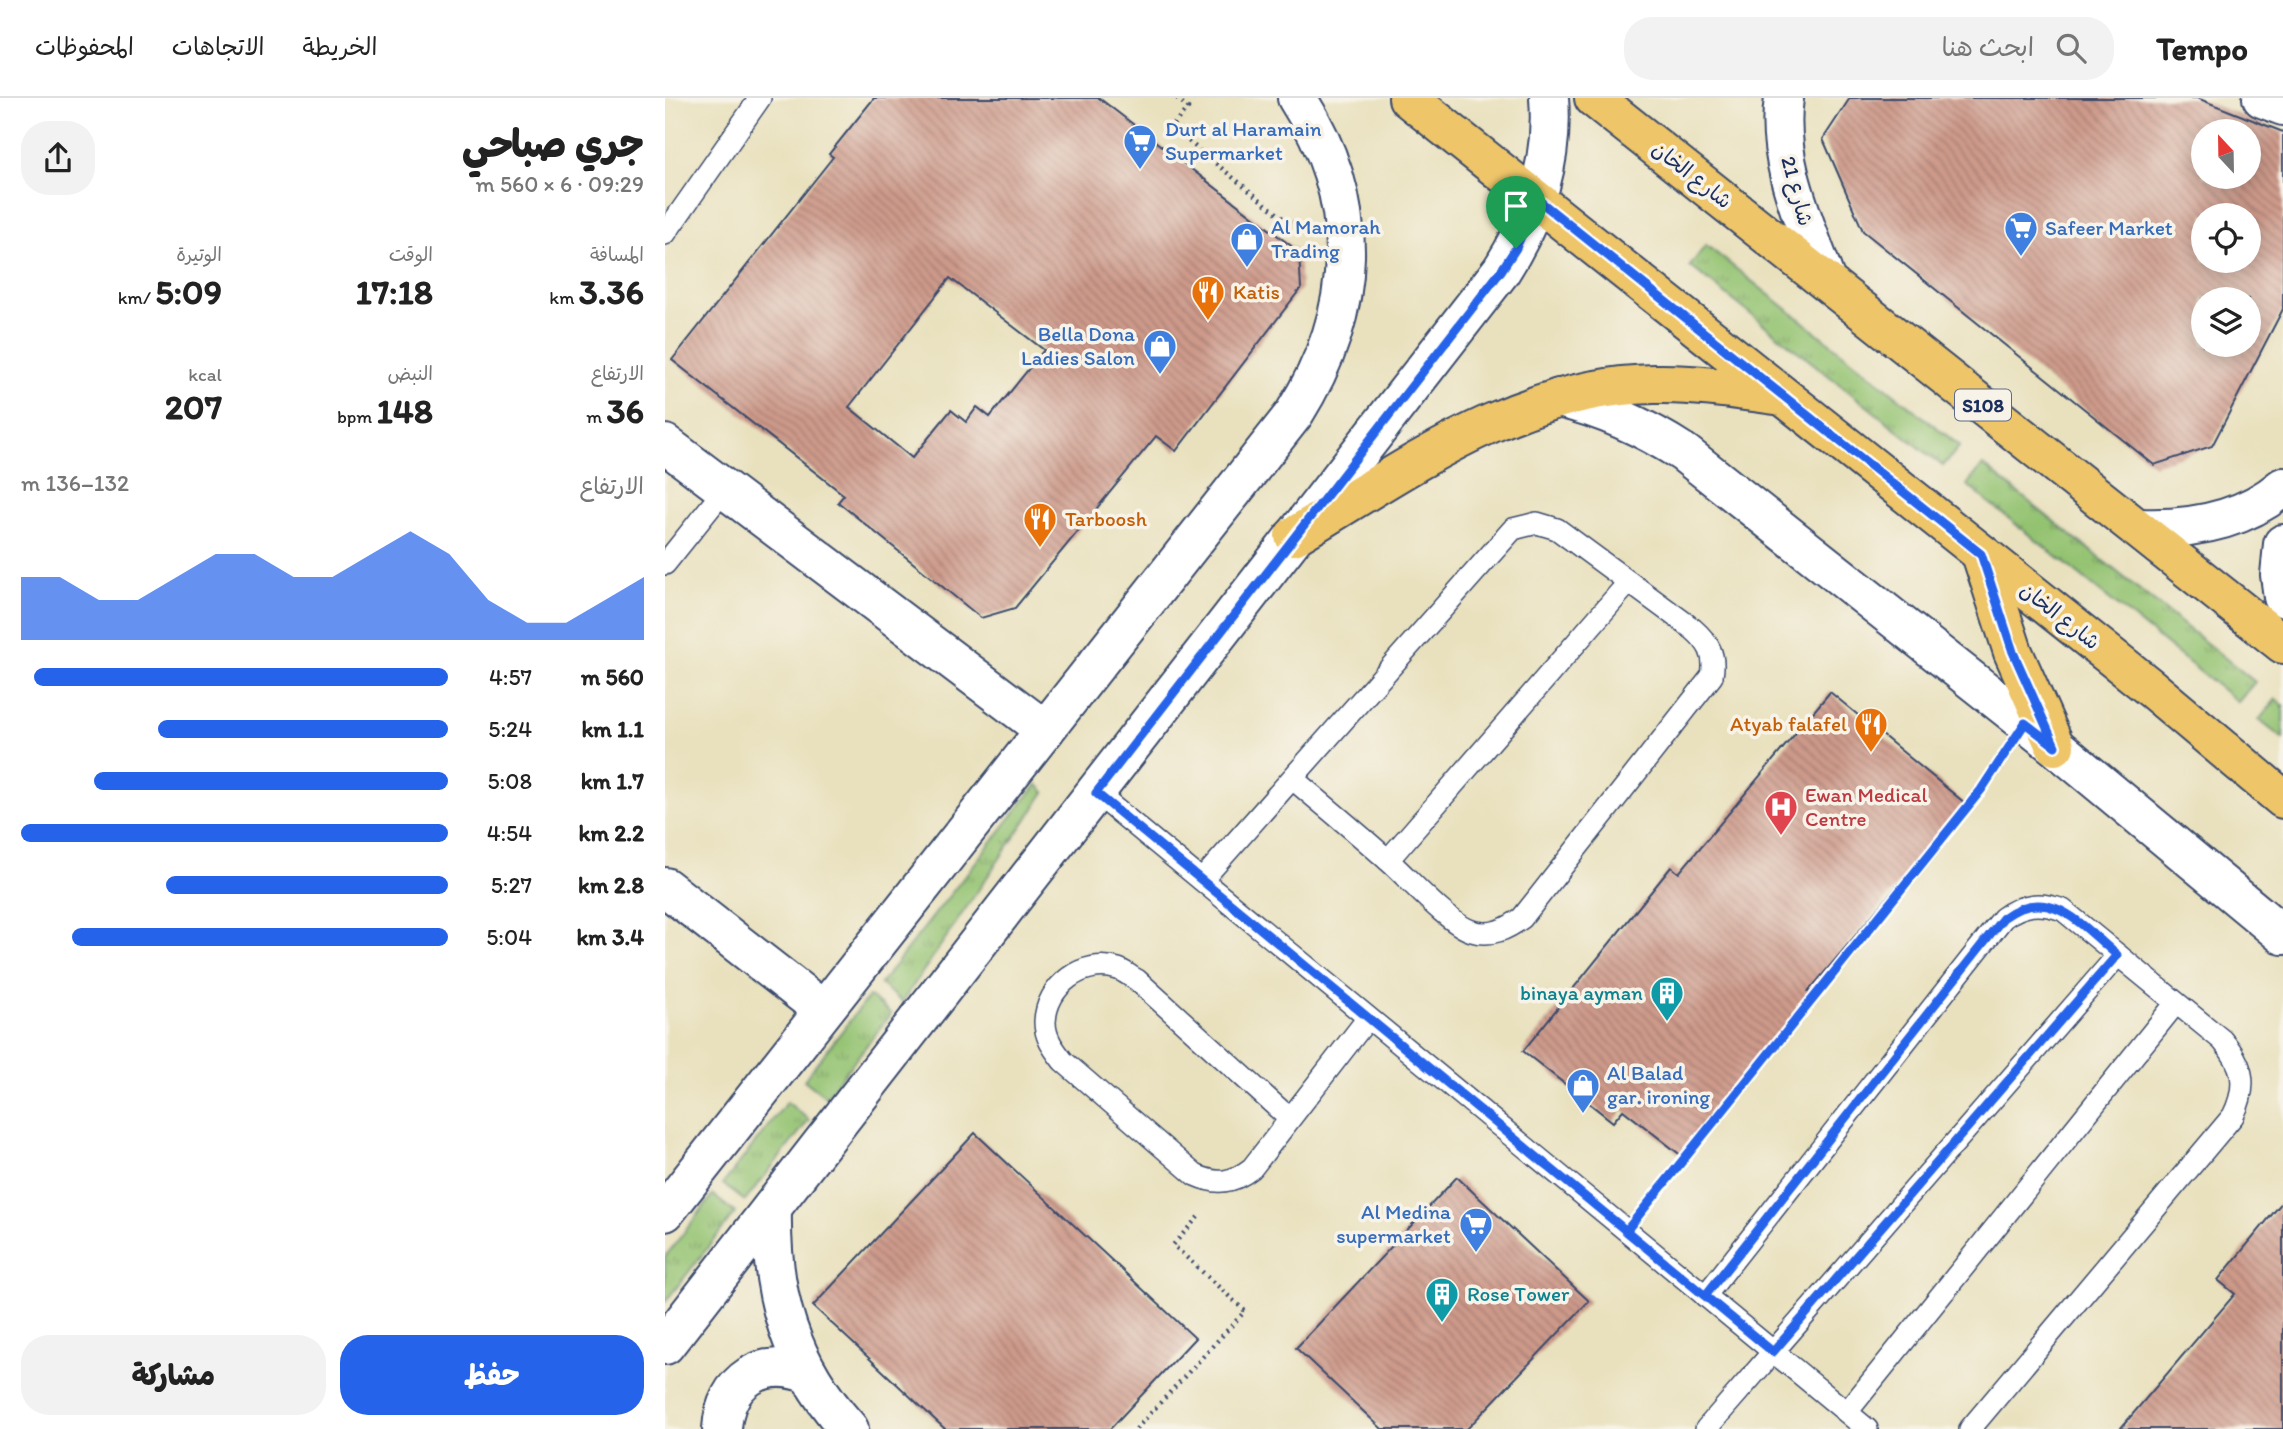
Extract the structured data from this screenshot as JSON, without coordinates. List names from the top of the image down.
{
  "streets": {
    "main road": ["شارع الخان", "S108"],
    "street": ["شارع 21"]
  },
  "crossings": [
    ["شارع الخان", "شارع 21"]
  ],
  "places": {
    "supermarket": ["Durt al Haramain Supermarket", "Safeer Market", "Al Medina supermarket"],
    "shop": ["Al Mamorah Trading", "Bella Dona Ladies Salon", "Al Balad gar. ironing"],
    "restaurant": ["Katis", "Tarboosh", "Atyab falafel"],
    "hospital": ["Ewan Medical Centre"],
    "building": ["binaya ayman", "Rose Tower"]
  },
  "north": "top",
  "page": {
    "header": "Tempo",
    "search": "ابحث هنا",
    "nav": ["الخريطة", "الاتجاهات", "المحفوظات"],
    "heading": ["جري صباحي", "09:29 · 6 × 560 m"],
    "stats": [
      ["المسافة", "3.36 km"],
      ["الوقت", "17:18"],
      ["الوتيرة", "5:09 /km"],
      ["الارتفاع", "36 m"],
      ["النبض", "148 bpm"],
      ["kcal", "207"]
    ],
    "chart": ["الارتفاع", "132–136 m"],
    "list": [
      {
        "name": "560 m",
        "note": "4:57"
      },
      {
        "name": "1.1 km",
        "note": "5:24"
      },
      {
        "name": "1.7 km",
        "note": "5:08"
      },
      {
        "name": "2.2 km",
        "note": "4:54"
      },
      {
        "name": "2.8 km",
        "note": "5:27"
      },
      {
        "name": "3.4 km",
        "note": "5:04"
      }
    ],
    "buttons": ["حفظ", "مشاركة"]
  }
}
